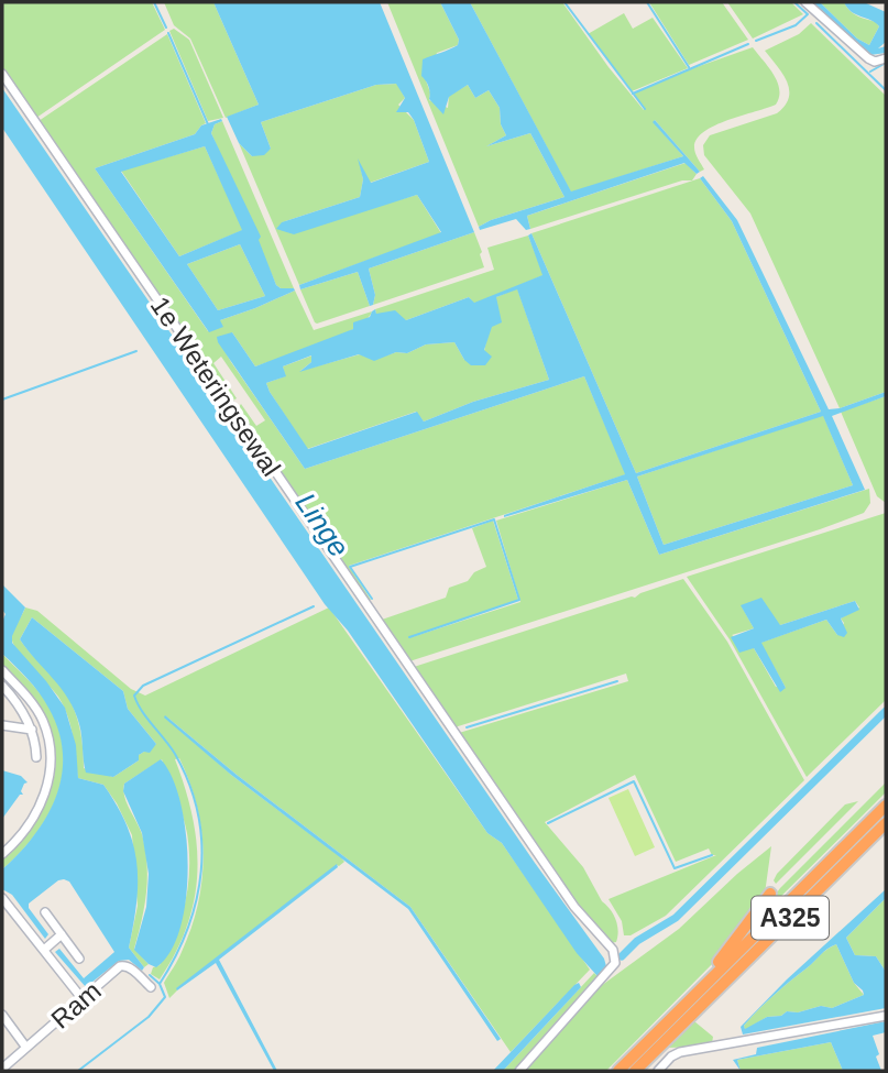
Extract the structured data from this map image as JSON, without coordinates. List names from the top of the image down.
{
  "streets": {
    "highway": ["A325"],
    "street": ["1e Weteringsewal", "Ram"]
  },
  "water": ["Linge"]
}
